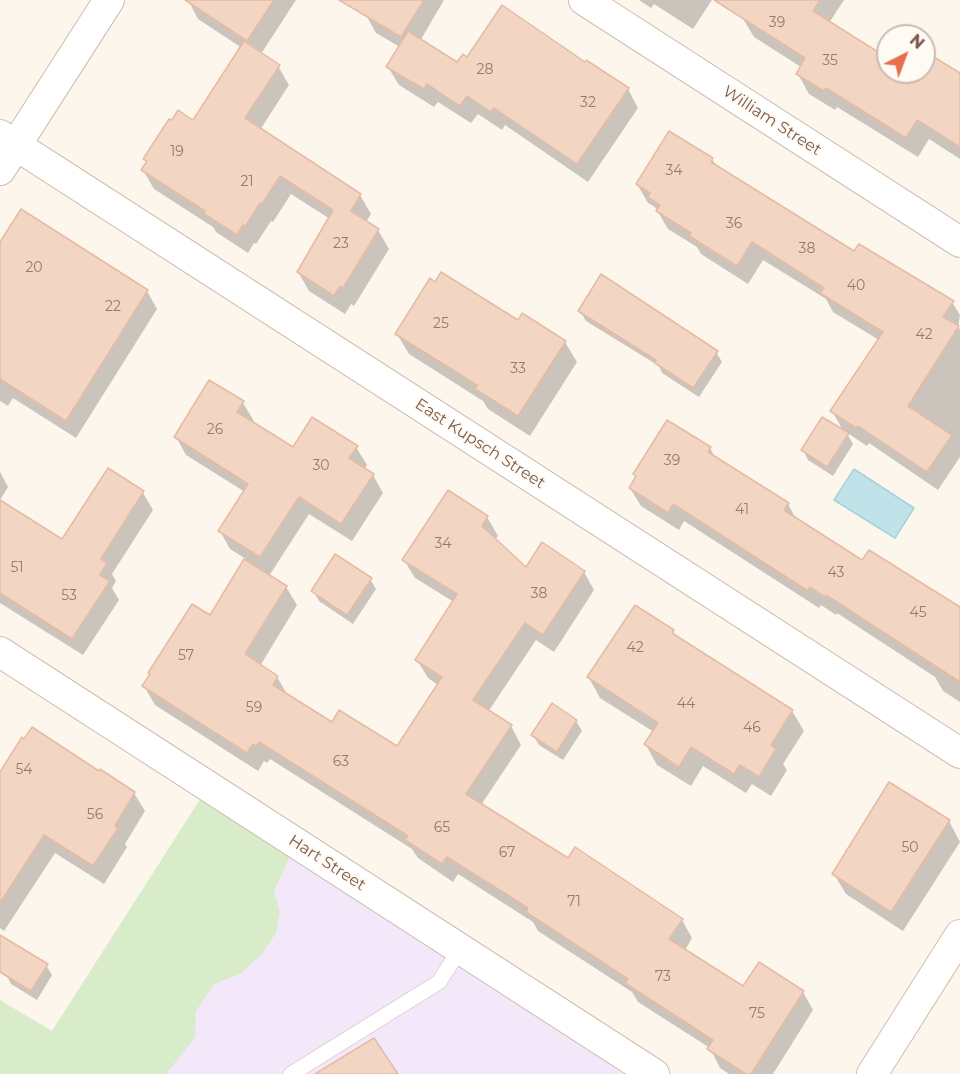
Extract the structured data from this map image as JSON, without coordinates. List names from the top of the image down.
{
  "streets": {
    "street": ["William Street", "East Kupsch Street", "Hart Street"]
  },
  "house_numbers": [
    "39",
    "35",
    "28",
    "32",
    "19",
    "34",
    "21",
    "36",
    "23",
    "38",
    "20",
    "40",
    "22",
    "25",
    "42",
    "33",
    "26",
    "39",
    "30",
    "41",
    "34",
    "51",
    "43",
    "38",
    "53",
    "45",
    "42",
    "57",
    "44",
    "59",
    "46",
    "63",
    "54",
    "56",
    "65",
    "50",
    "67",
    "71",
    "73",
    "75"
  ],
  "north": "top right"
}
